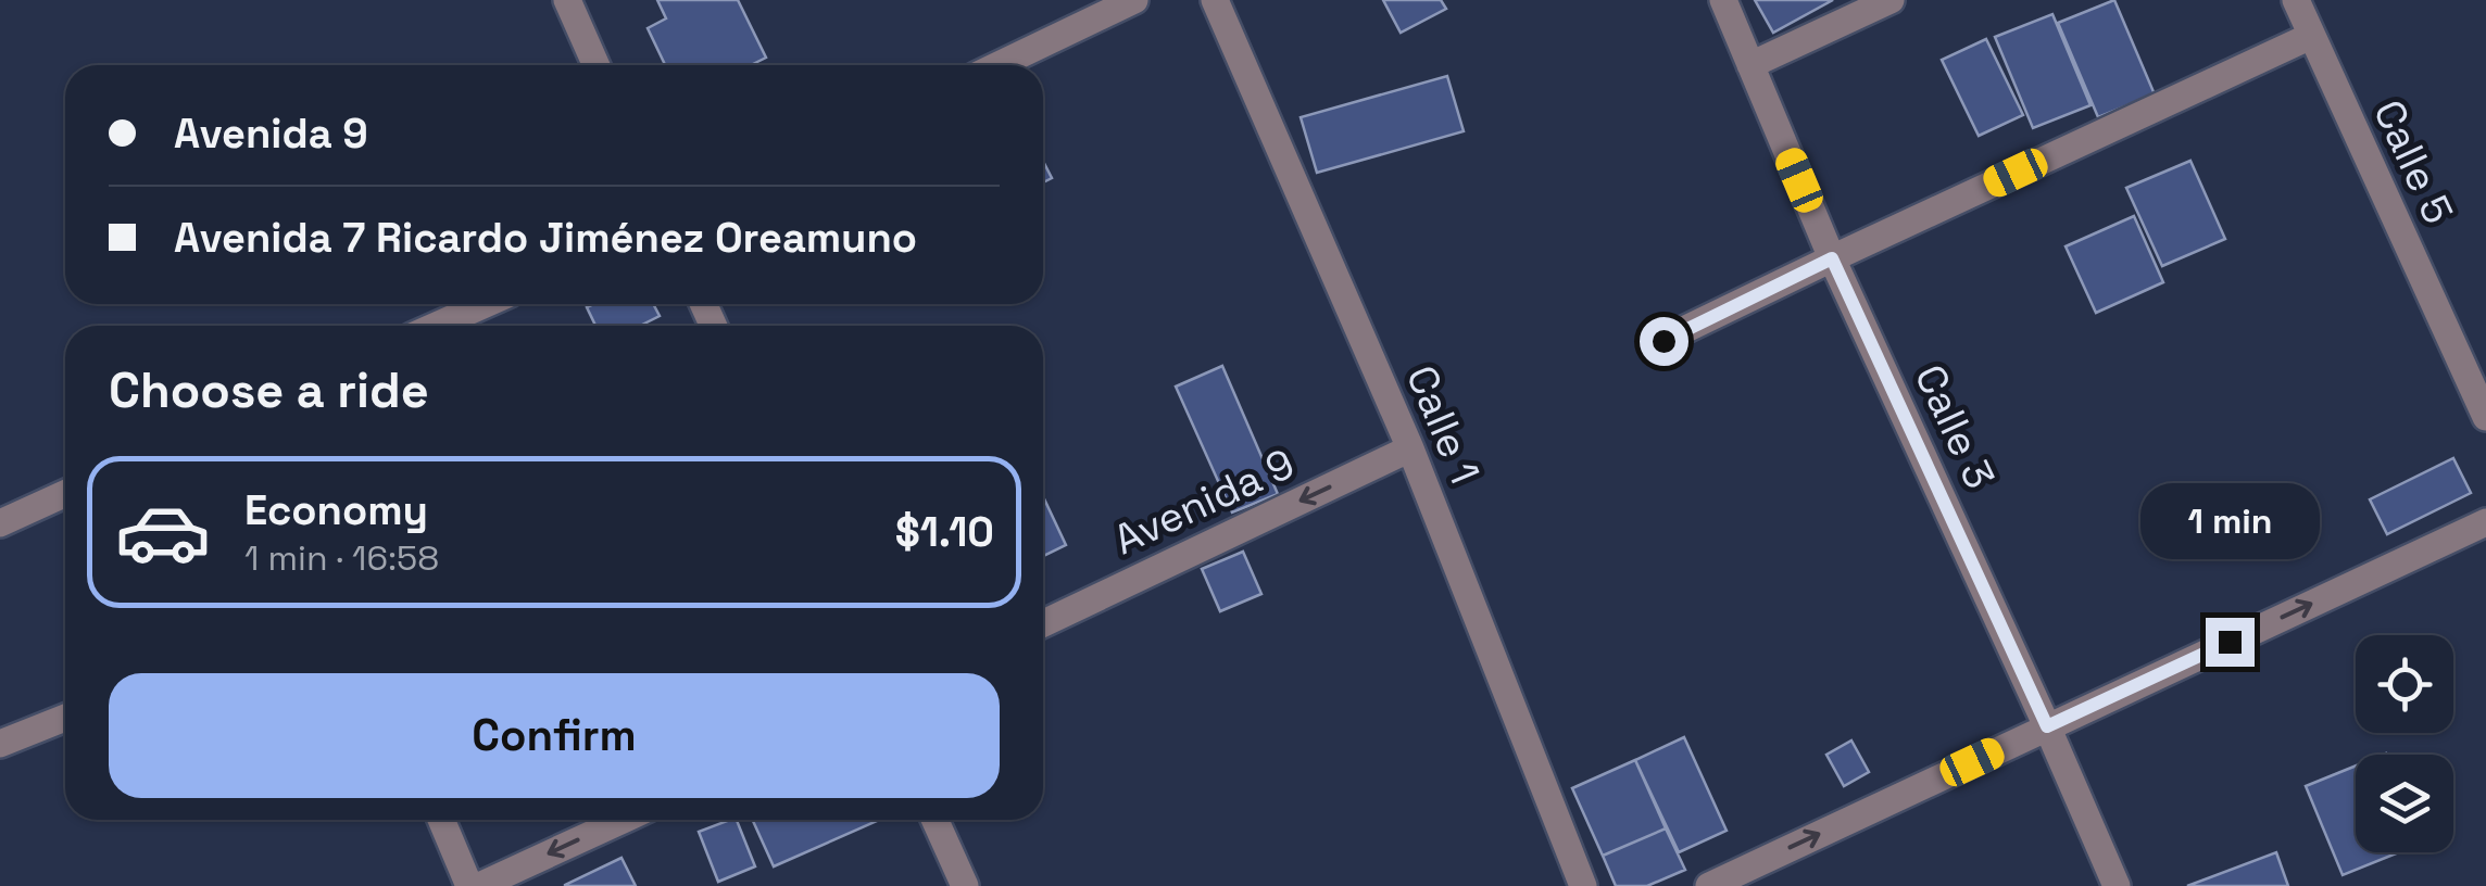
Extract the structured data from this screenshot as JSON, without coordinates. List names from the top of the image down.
{
  "streets": {
    "street": [
      "Calle 5",
      "Calle 1",
      "Calle 3",
      "Avenida 9"
    ]
  },
  "crossings": [
    ["Calle 1", "Avenida 9"]
  ],
  "one_way": ["Avenida 9"],
  "page": {
    "banner": ["Avenida 9", "Avenida 7 Ricardo Jiménez Oreamuno"],
    "heading": "Choose a ride",
    "list": [
      {
        "name": "Economy",
        "note": "1 min · 16:58",
        "value": "$1.10"
      }
    ],
    "bubble": "1 min",
    "buttons": "Confirm"
  }
}
